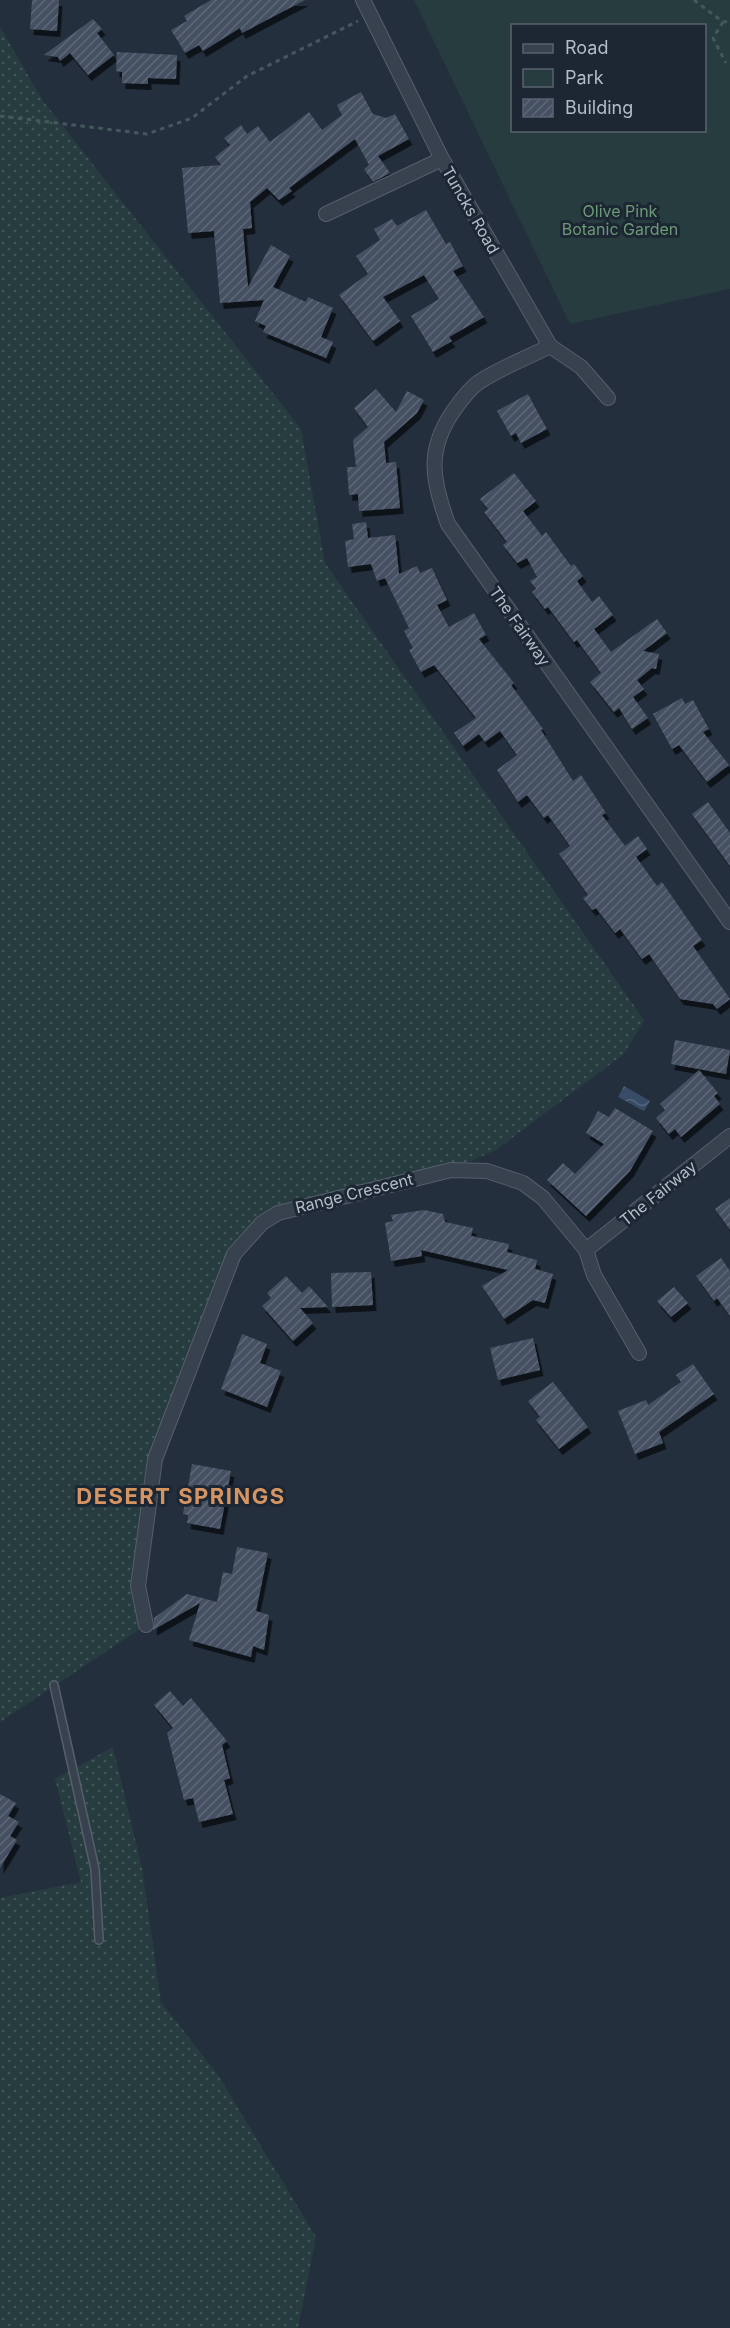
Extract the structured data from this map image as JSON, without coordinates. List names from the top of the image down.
{
  "streets": {
    "street": ["Tuncks Road", "The Fairway", "Range Crescent"]
  },
  "crossings": [
    ["Tuncks Road", "The Fairway"],
    ["The Fairway", "Range Crescent"]
  ],
  "districts": ["DESERT SPRINGS"],
  "parks": ["Olive Pink Botanic Garden"],
  "legend": ["Road", "Park", "Building"]
}
